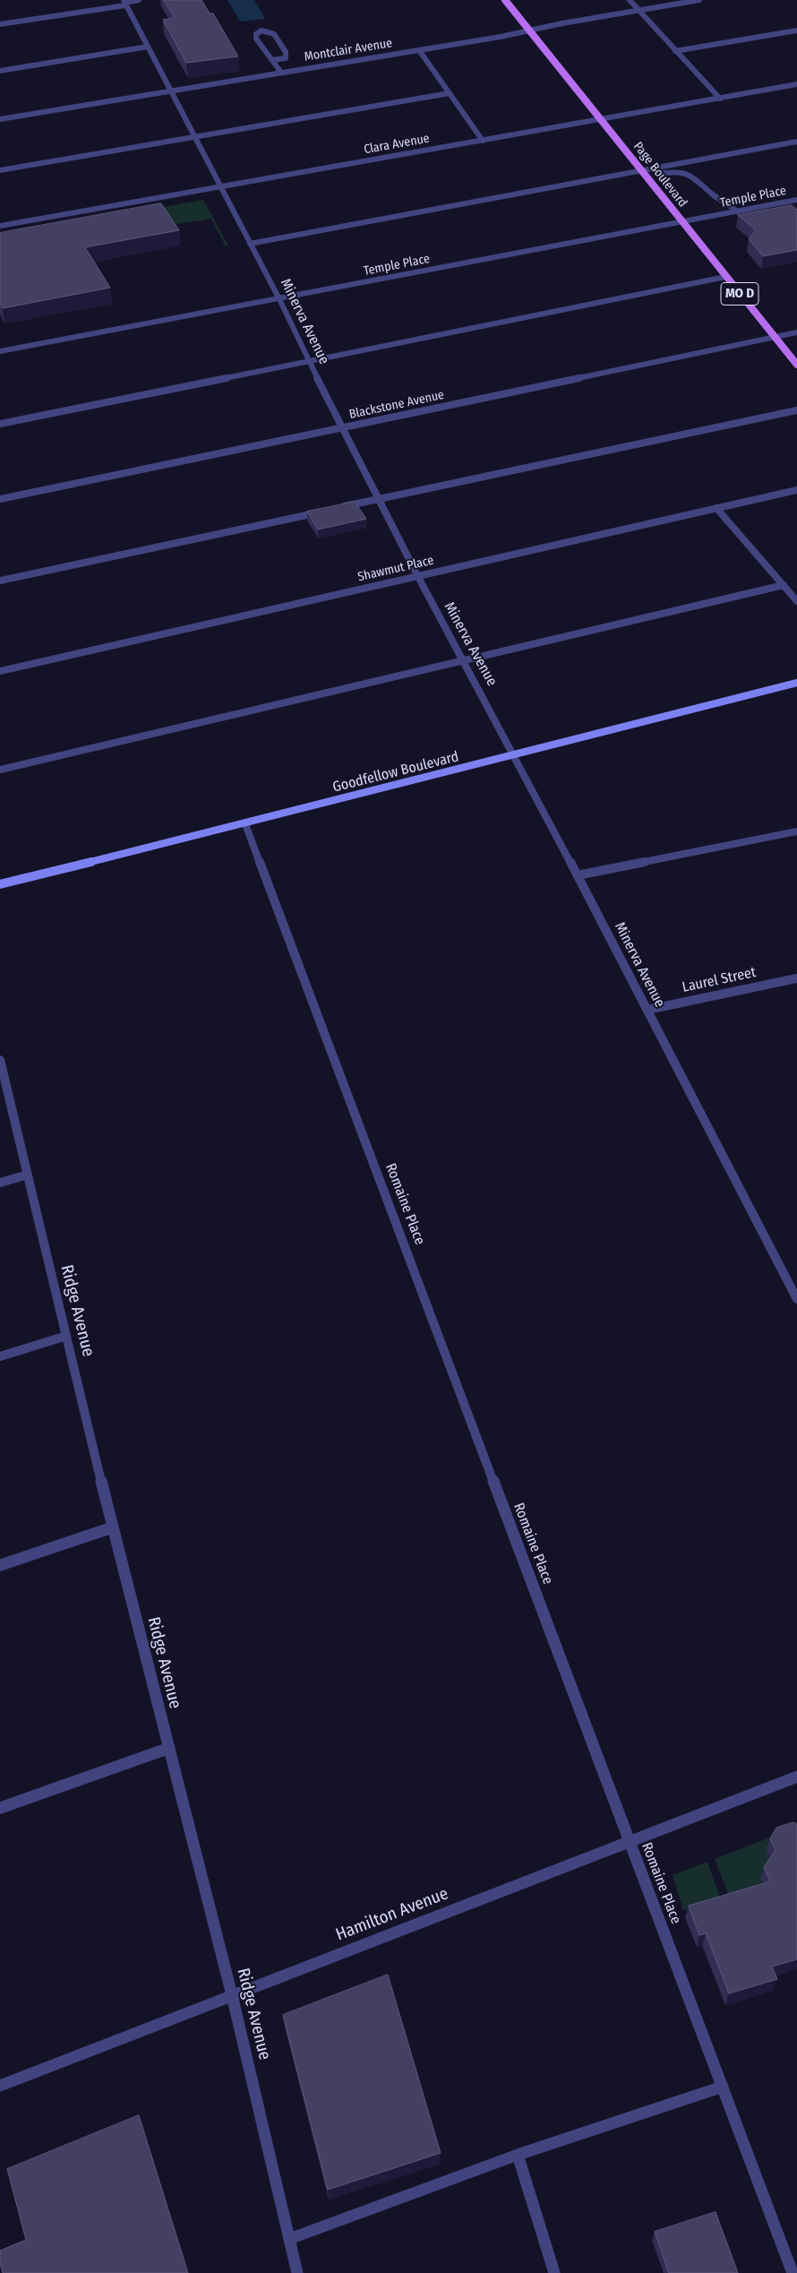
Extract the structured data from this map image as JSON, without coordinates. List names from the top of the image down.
{
  "streets": {
    "main road": ["Page Boulevard", "MO D", "Goodfellow Boulevard"],
    "street": [
      "Montclair Avenue",
      "Clara Avenue",
      "Temple Place",
      "Minerva Avenue",
      "Blackstone Avenue",
      "Shawmut Place",
      "Laurel Street",
      "Romaine Place",
      "Ridge Avenue",
      "Hamilton Avenue"
    ]
  },
  "crossings": [
    ["Montclair Avenue", "Page Boulevard"],
    ["Montclair Avenue", "Minerva Avenue"],
    ["Clara Avenue", "Page Boulevard"],
    ["Clara Avenue", "Minerva Avenue"],
    ["Page Boulevard", "Temple Place"],
    ["Page Boulevard", "Blackstone Avenue"],
    ["Temple Place", "Minerva Avenue"],
    ["Minerva Avenue", "Blackstone Avenue"],
    ["Minerva Avenue", "Shawmut Place"],
    ["Minerva Avenue", "Goodfellow Boulevard"],
    ["Minerva Avenue", "Laurel Street"],
    ["Goodfellow Boulevard", "Romaine Place"],
    ["Romaine Place", "Hamilton Avenue"],
    ["Ridge Avenue", "Hamilton Avenue"]
  ]
}
